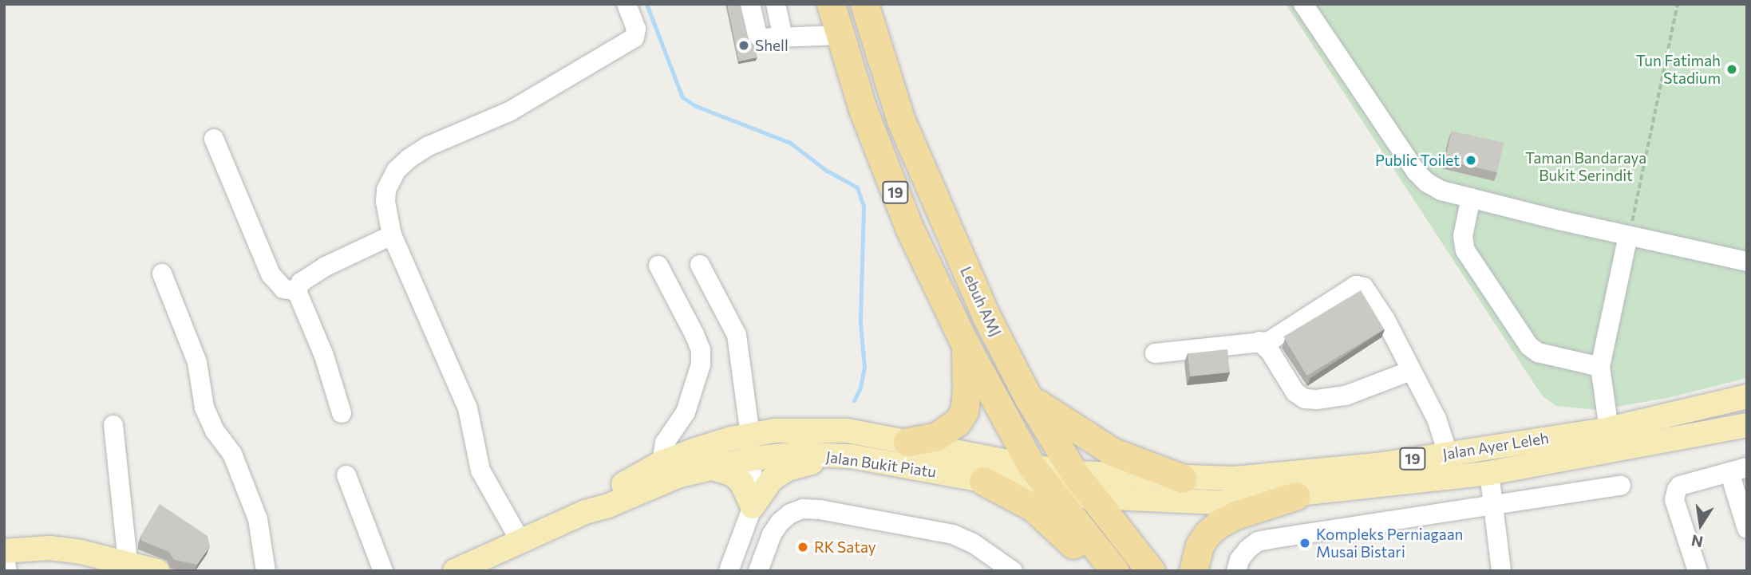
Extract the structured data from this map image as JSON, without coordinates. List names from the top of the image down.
{
  "streets": {
    "highway": ["19", "Lebuh AMJ"],
    "main road": ["Jalan Ayer Leleh", "Jalan Bukit Piatu"]
  },
  "crossings": [
    ["Lebuh AMJ", "Jalan Ayer Leleh"],
    ["Lebuh AMJ", "Jalan Bukit Piatu"],
    ["Jalan Ayer Leleh", "Jalan Bukit Piatu"]
  ],
  "parks": ["Taman Bandaraya Bukit Serindit"],
  "places": [
    "Shell",
    "Tun Fatimah Stadium",
    "Public Toilet",
    "Kompleks Perniagaan Musai Bistari",
    "RK Satay"
  ],
  "north": "bottom"
}
